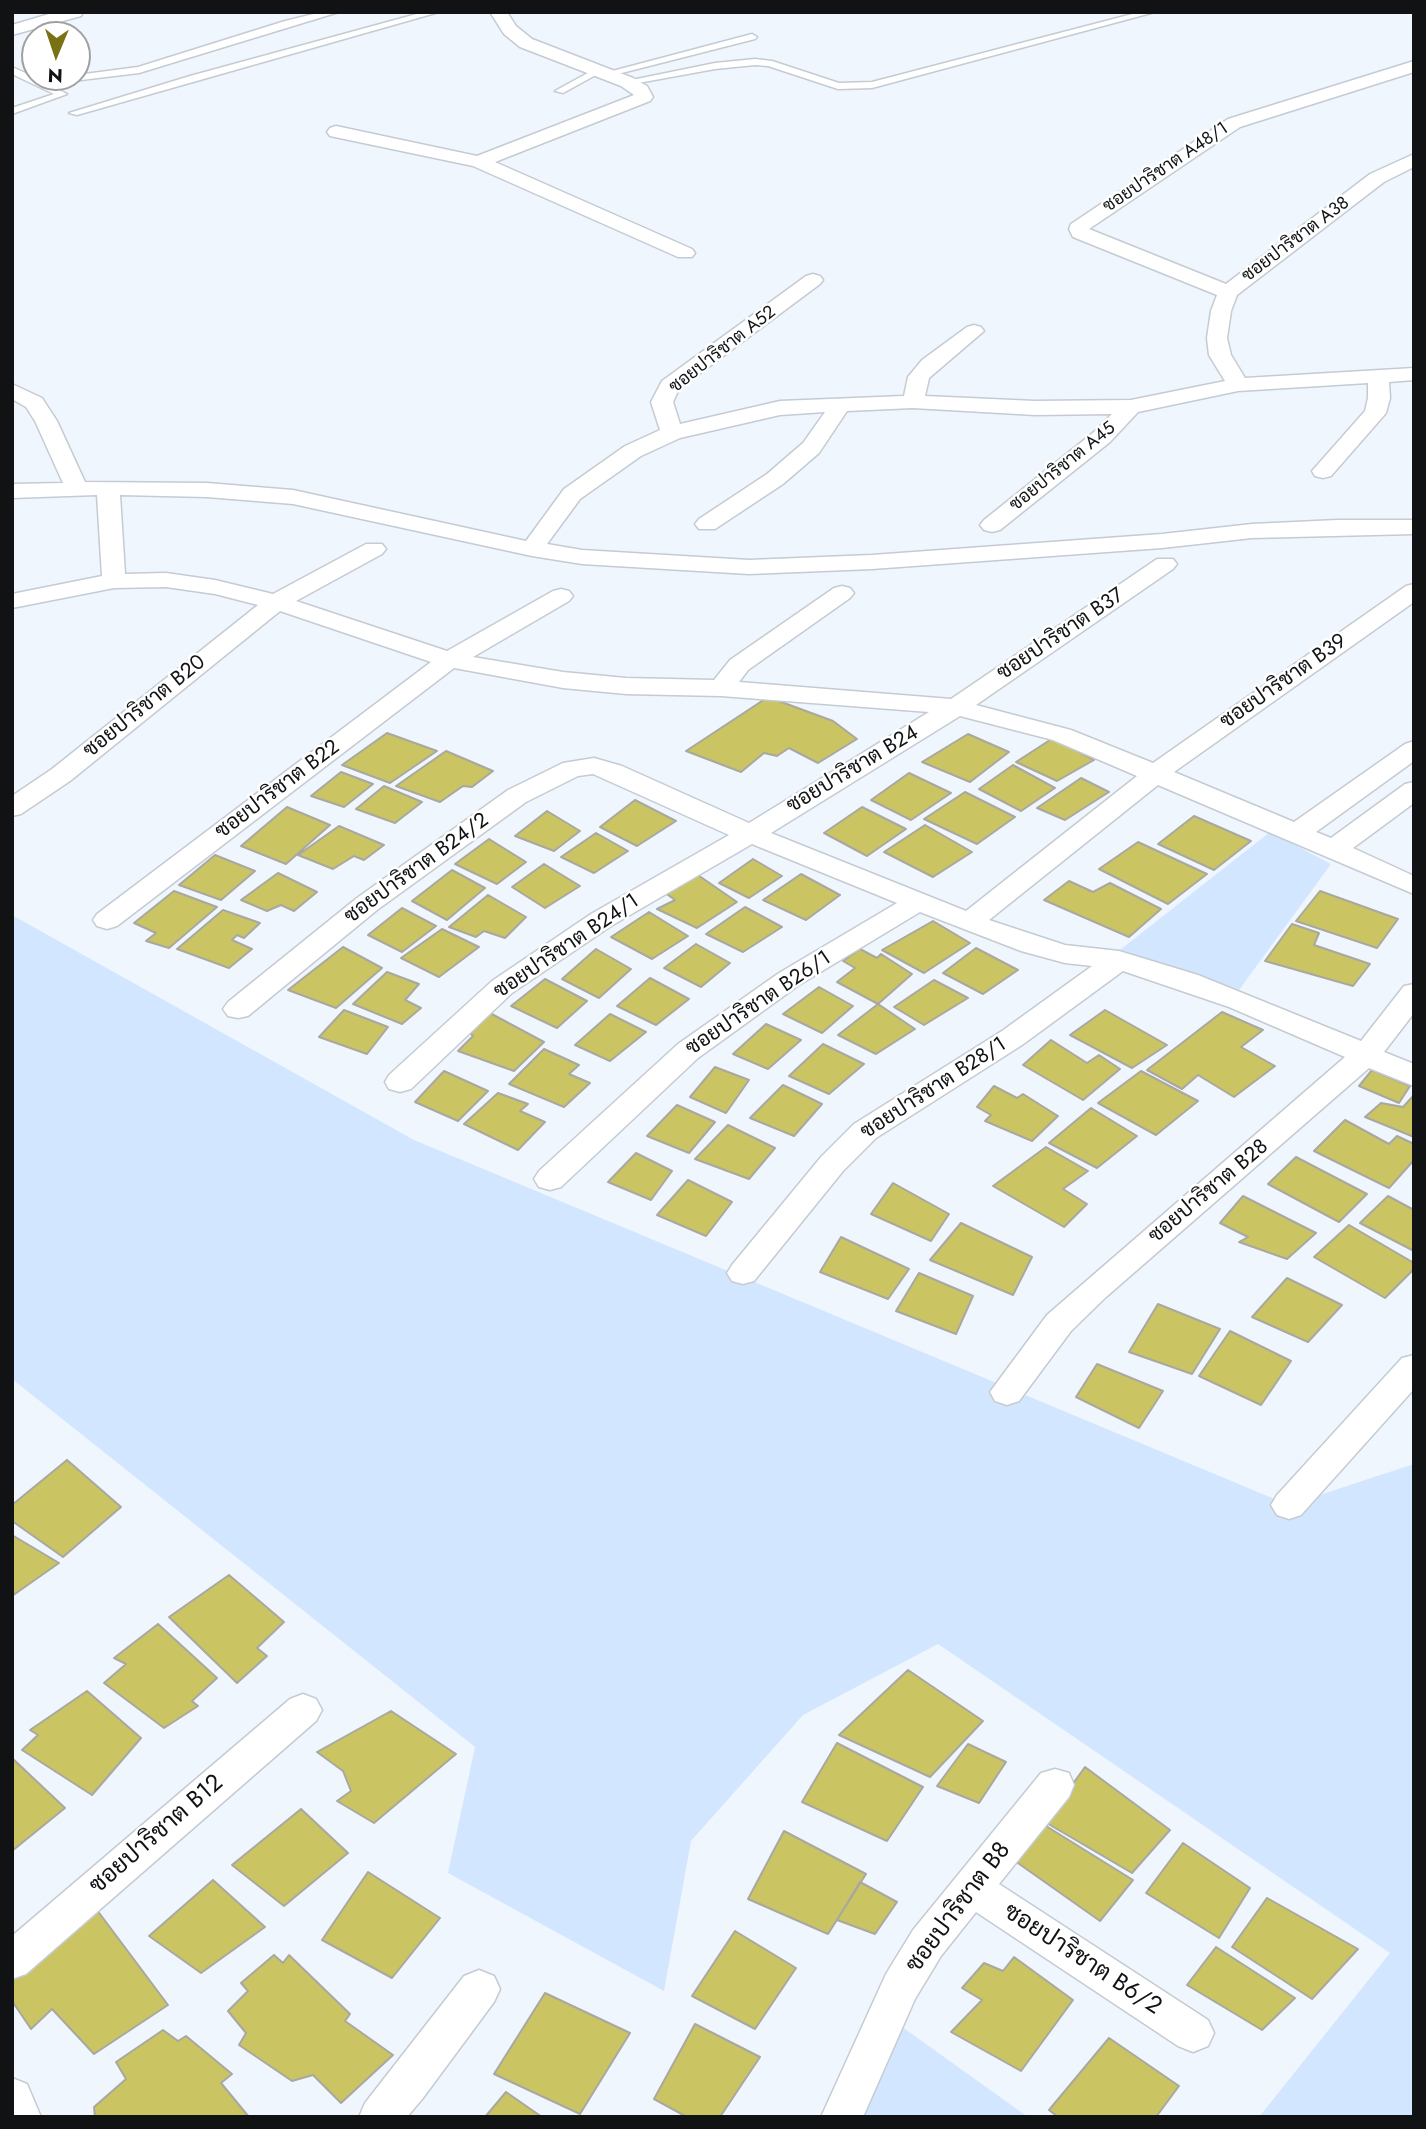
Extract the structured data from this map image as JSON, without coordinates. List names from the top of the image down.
{
  "streets": {
    "street": [
      "ซอยปาริชาต A48/1",
      "ซอยปาริชาต A38",
      "ซอยปาริชาต A52",
      "ซอยปาริชาต A45",
      "ซอยปาริชาต B37",
      "ซอยปาริชาต B39",
      "ซอยปาริชาต B20",
      "ซอยปาริชาต B24",
      "ซอยปาริชาต B22",
      "ซอยปาริชาต B24/2",
      "ซอยปาริชาต B24/1",
      "ซอยปาริชาต B26/1",
      "ซอยปาริชาต B28/1",
      "ซอยปาริชาต B28",
      "ซอยปาริชาต B12",
      "ซอยปาริชาต B8",
      "ซอยปาริชาต B6/2"
    ]
  },
  "crossings": [
    ["ซอยปาริชาต A48/1", "ซอยปาริชาต A38"],
    ["ซอยปาริชาต B37", "ซอยปาริชาต B24"],
    ["ซอยปาริชาต B39", "ซอยปาริชาต B24/2"],
    ["ซอยปาริชาต B24", "ซอยปาริชาต B24/2"],
    ["ซอยปาริชาต B24", "ซอยปาริชาต B24/1"],
    ["ซอยปาริชาต B24/2", "ซอยปาริชาต B24/1"],
    ["ซอยปาริชาต B24/2", "ซอยปาริชาต B26/1"],
    ["ซอยปาริชาต B24/2", "ซอยปาริชาต B28/1"],
    ["ซอยปาริชาต B24/2", "ซอยปาริชาต B28"],
    ["ซอยปาริชาต B8", "ซอยปาริชาต B6/2"]
  ],
  "north": "bottom"
}
